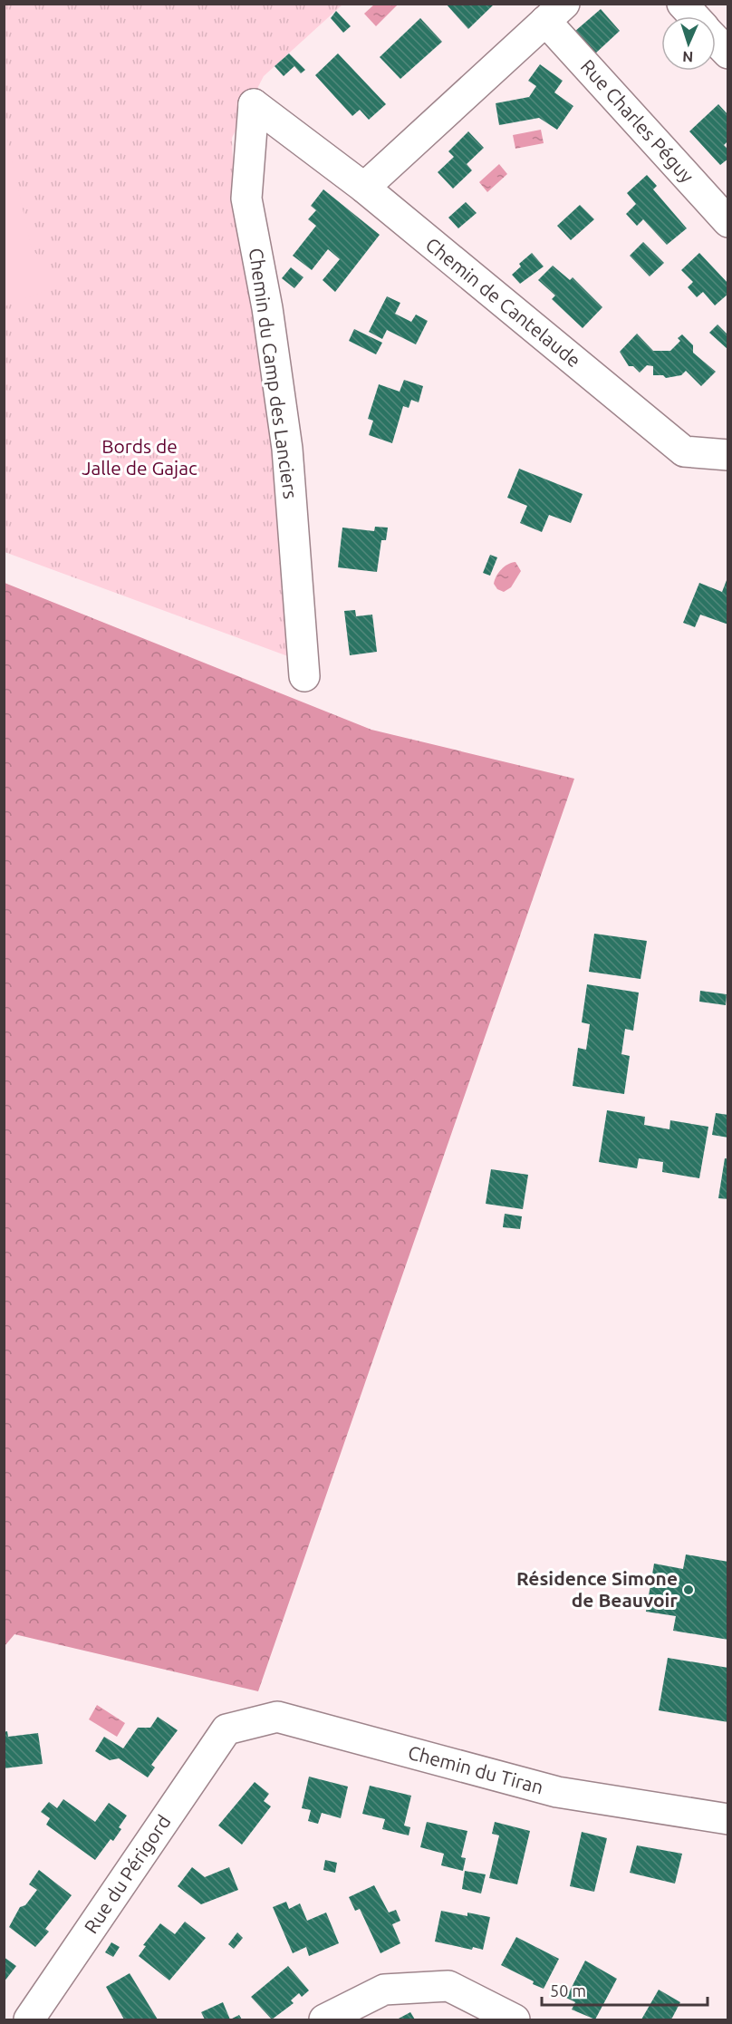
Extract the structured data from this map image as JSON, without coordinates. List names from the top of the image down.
{
  "streets": {
    "street": [
      "Rue Charles Péguy",
      "Chemin de Cantelaude",
      "Chemin du Camp des Lanciers",
      "Chemin du Tiran",
      "Rue du Périgord"
    ]
  },
  "crossings": [
    ["Chemin de Cantelaude", "Chemin du Camp des Lanciers"],
    ["Chemin du Tiran", "Rue du Périgord"]
  ],
  "parks": ["Bords de Jalle de Gajac"],
  "places": ["Résidence Simone de Beauvoir"],
  "scale_bar": "50 m",
  "north": "bottom"
}
